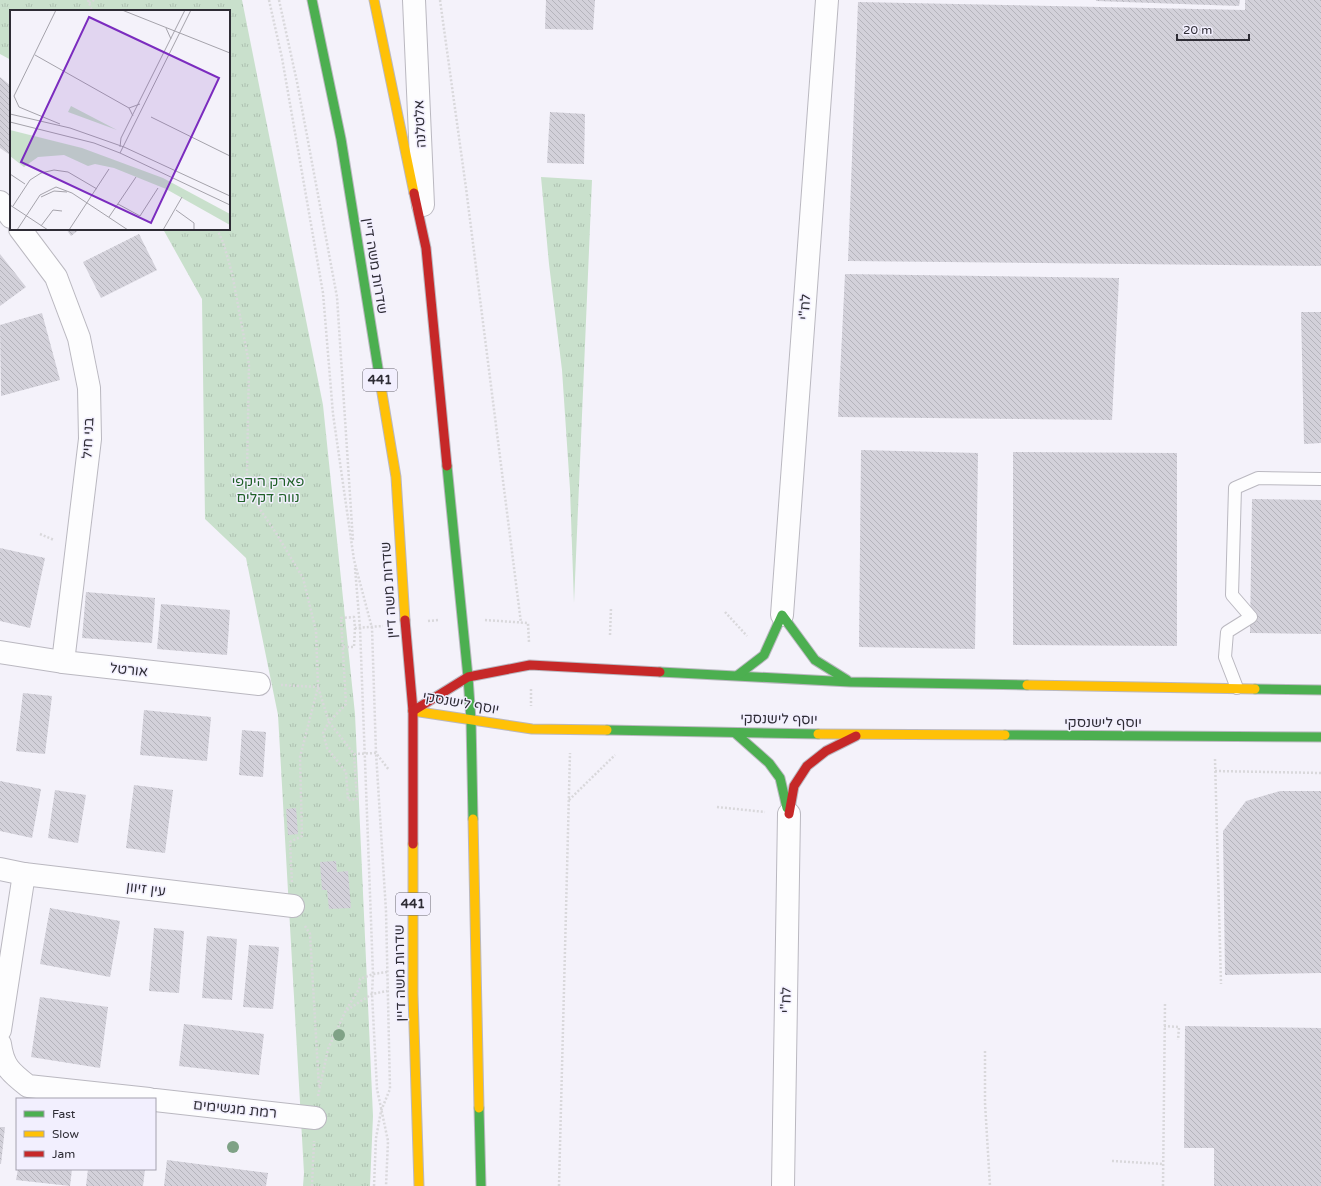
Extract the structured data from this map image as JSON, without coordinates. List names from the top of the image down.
{
  "streets": {
    "main road": ["שדרות משה דיין", "441", "יוסף לישנסקי"],
    "street": [
      "אלטלנה",
      "לח\"י",
      "בני חיל",
      "אורטל",
      "עין זיוון",
      "רמת מגשימים"
    ]
  },
  "crossings": [
    ["שדרות משה דיין", "יוסף לישנסקי"],
    ["בני חיל", "אורטל"]
  ],
  "parks": ["פארק היקפי נווה דקלים"],
  "legend": ["Fast", "Slow", "Jam"],
  "scale_bar": "20 m"
}
